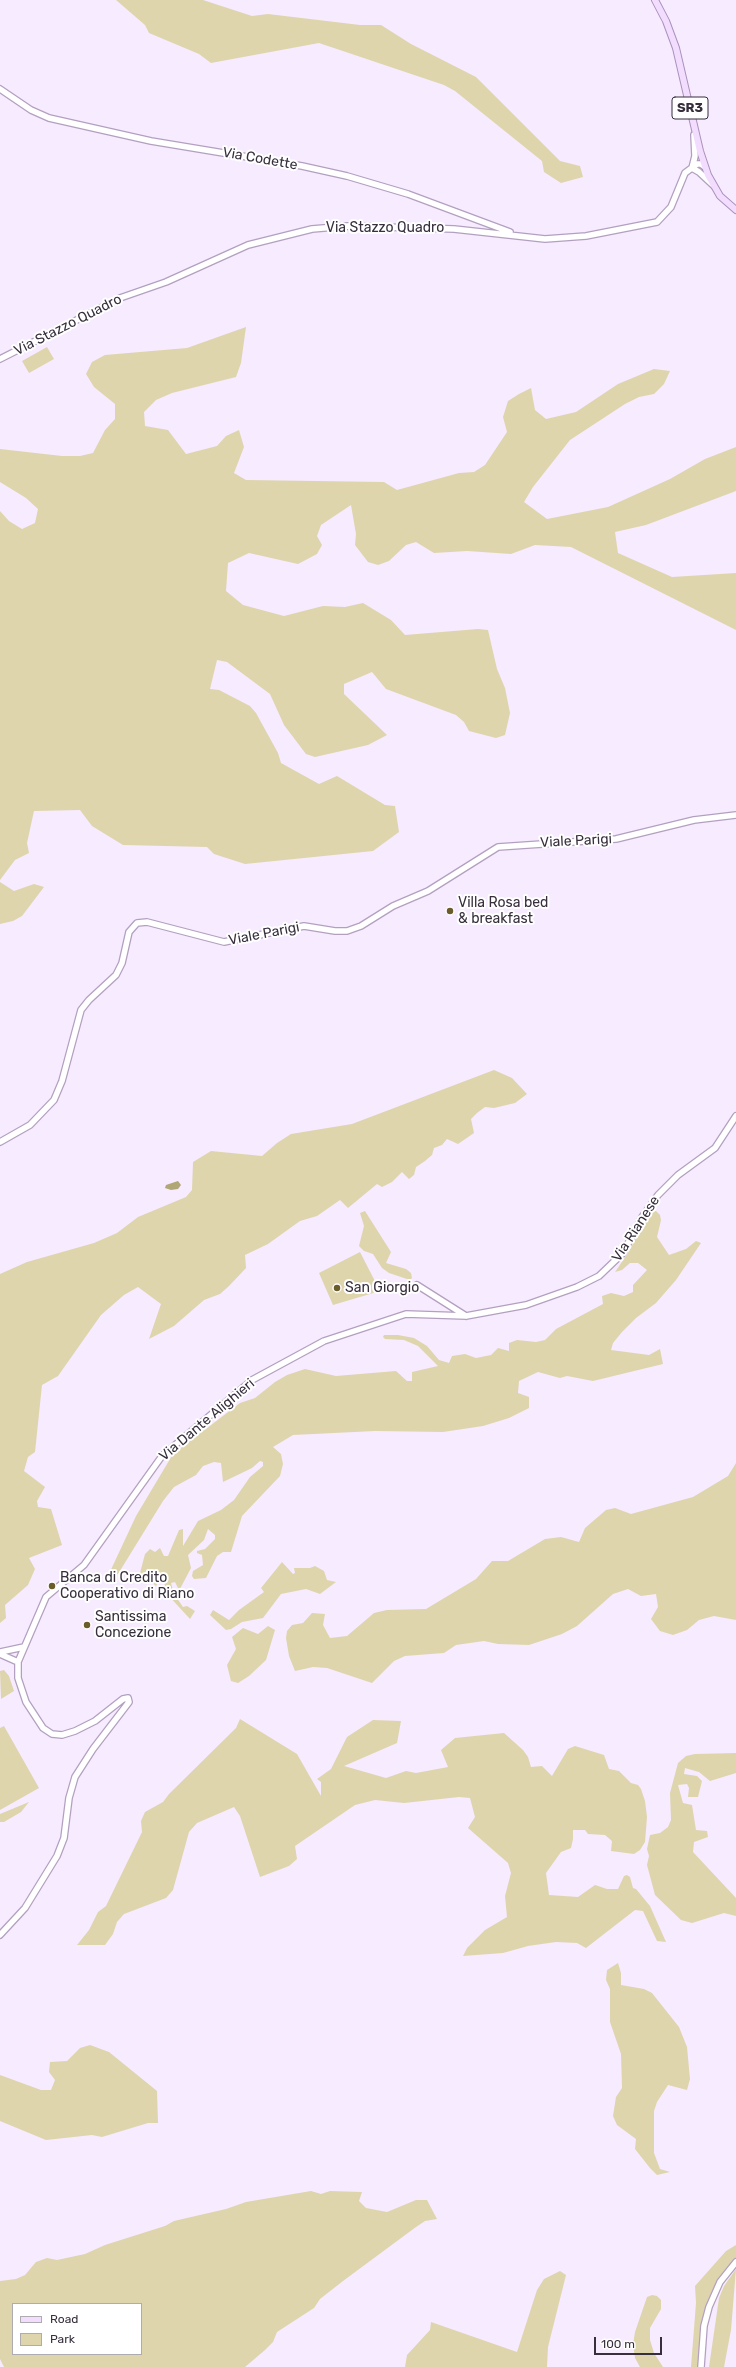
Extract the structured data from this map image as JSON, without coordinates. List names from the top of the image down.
{
  "streets": {
    "main road": ["SR3"],
    "street": [
      "Via Codette",
      "Via Stazzo Quadro",
      "Viale Parigi",
      "Via Rianese",
      "Via Dante Alighieri"
    ]
  },
  "crossings": [
    ["Via Codette", "Via Stazzo Quadro"],
    ["Via Rianese", "Via Dante Alighieri"]
  ],
  "places": [
    "Villa Rosa bed & breakfast",
    "San Giorgio",
    "Banca di Credito Cooperativo di Riano",
    "Santissima Concezione"
  ],
  "legend": ["Road", "Park"],
  "scale_bar": "100 m"
}
